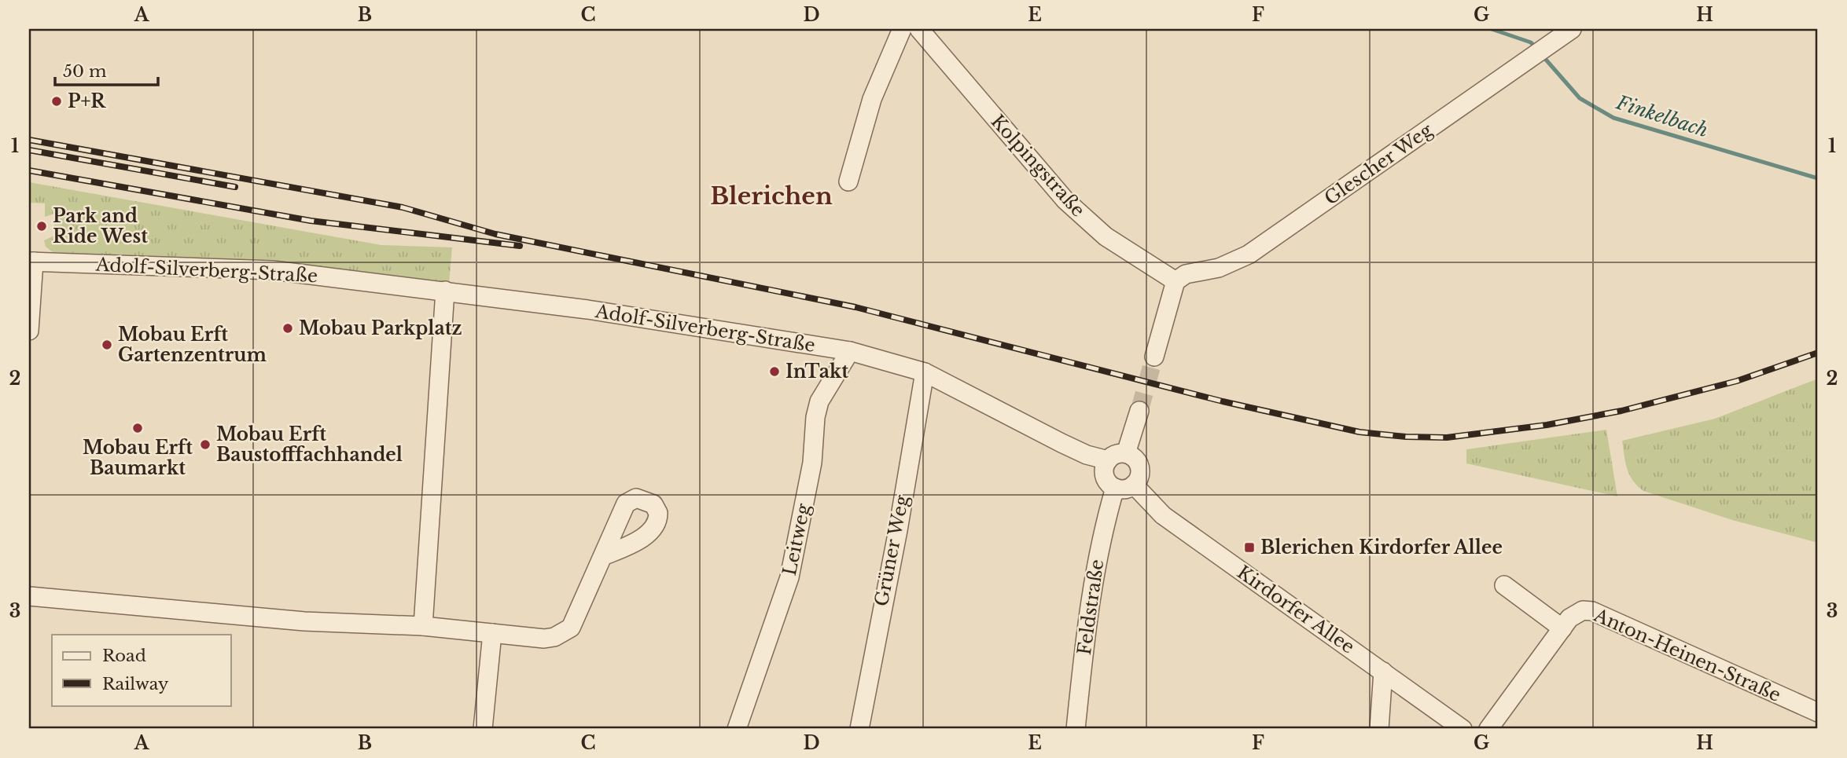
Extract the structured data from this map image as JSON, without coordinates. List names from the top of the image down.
{
  "streets": {
    "street": [
      "Glescher Weg",
      "Kolpingstraße",
      "Adolf-Silverberg-Straße",
      "Leitweg",
      "Grüner Weg",
      "Feldstraße",
      "Kirdorfer Allee",
      "Anton-Heinen-Straße"
    ]
  },
  "crossings": [
    ["Glescher Weg", "Kolpingstraße"],
    ["Adolf-Silverberg-Straße", "Leitweg"],
    ["Adolf-Silverberg-Straße", "Grüner Weg"],
    ["Adolf-Silverberg-Straße", "Feldstraße"],
    ["Adolf-Silverberg-Straße", "Kirdorfer Allee"],
    ["Feldstraße", "Kirdorfer Allee"]
  ],
  "districts": ["Blerichen"],
  "water": ["Finkelbach"],
  "places": {
    "other": [
      "P+R",
      "Park and Ride West",
      "Mobau Parkplatz",
      "Mobau Erft Gartenzentrum",
      "InTakt",
      "Mobau Erft Baumarkt",
      "Mobau Erft Baustofffachhandel"
    ],
    "transit": ["Blerichen Kirdorfer Allee"]
  },
  "legend": ["Road", "Railway"],
  "scale_bar": "50 m",
  "grid": {
    "columns": [
      "A",
      "B",
      "C",
      "D",
      "E",
      "F",
      "G",
      "H"
    ],
    "rows": ["1", "2", "3"]
  }
}
